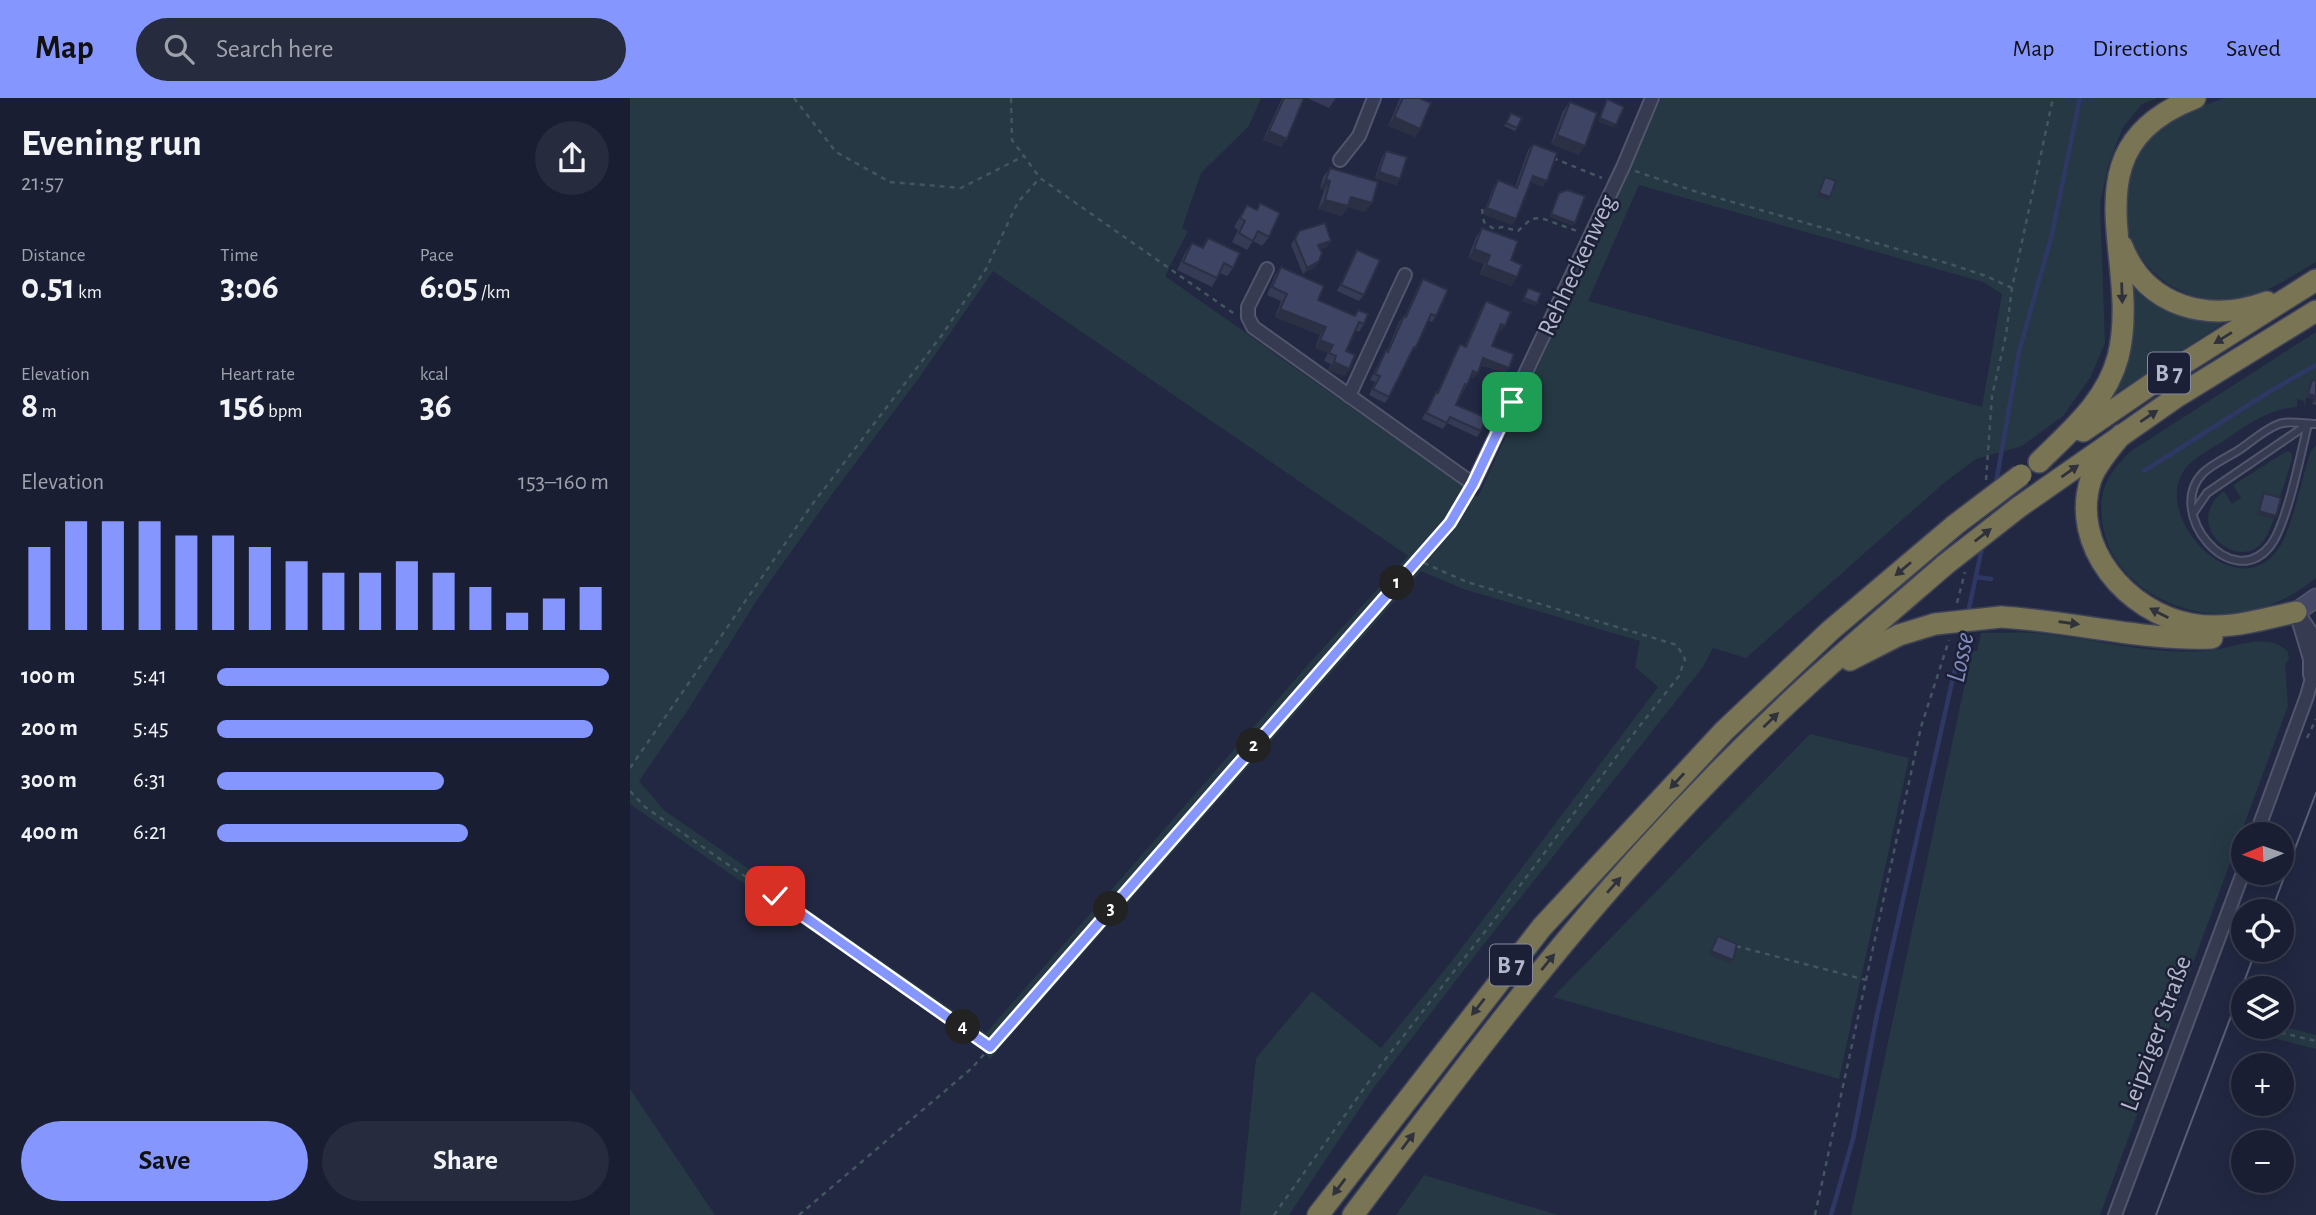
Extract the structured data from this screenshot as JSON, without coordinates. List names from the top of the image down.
{
  "streets": {
    "highway": ["B 7"],
    "street": ["Rehheckenweg", "Leipziger Straße"]
  },
  "water": ["Losse"],
  "north": "left",
  "page": {
    "header": "Map",
    "search": "Search here",
    "nav": ["Map", "Directions", "Saved"],
    "heading": ["Evening run", "21:57"],
    "stats": [
      ["Distance", "0.51 km"],
      ["Time", "3:06"],
      ["Pace", "6:05 /km"],
      ["Elevation", "8 m"],
      ["Heart rate", "156 bpm"],
      ["kcal", "36"]
    ],
    "chart": ["Elevation", "153–160 m"],
    "pins": [
      "1",
      "2",
      "3",
      "4"
    ],
    "list": [
      {
        "name": "100 m",
        "note": "5:41"
      },
      {
        "name": "200 m",
        "note": "5:45"
      },
      {
        "name": "300 m",
        "note": "6:31"
      },
      {
        "name": "400 m",
        "note": "6:21"
      }
    ],
    "map_buttons": ["+", "−"],
    "buttons": ["Save", "Share"]
  }
}
